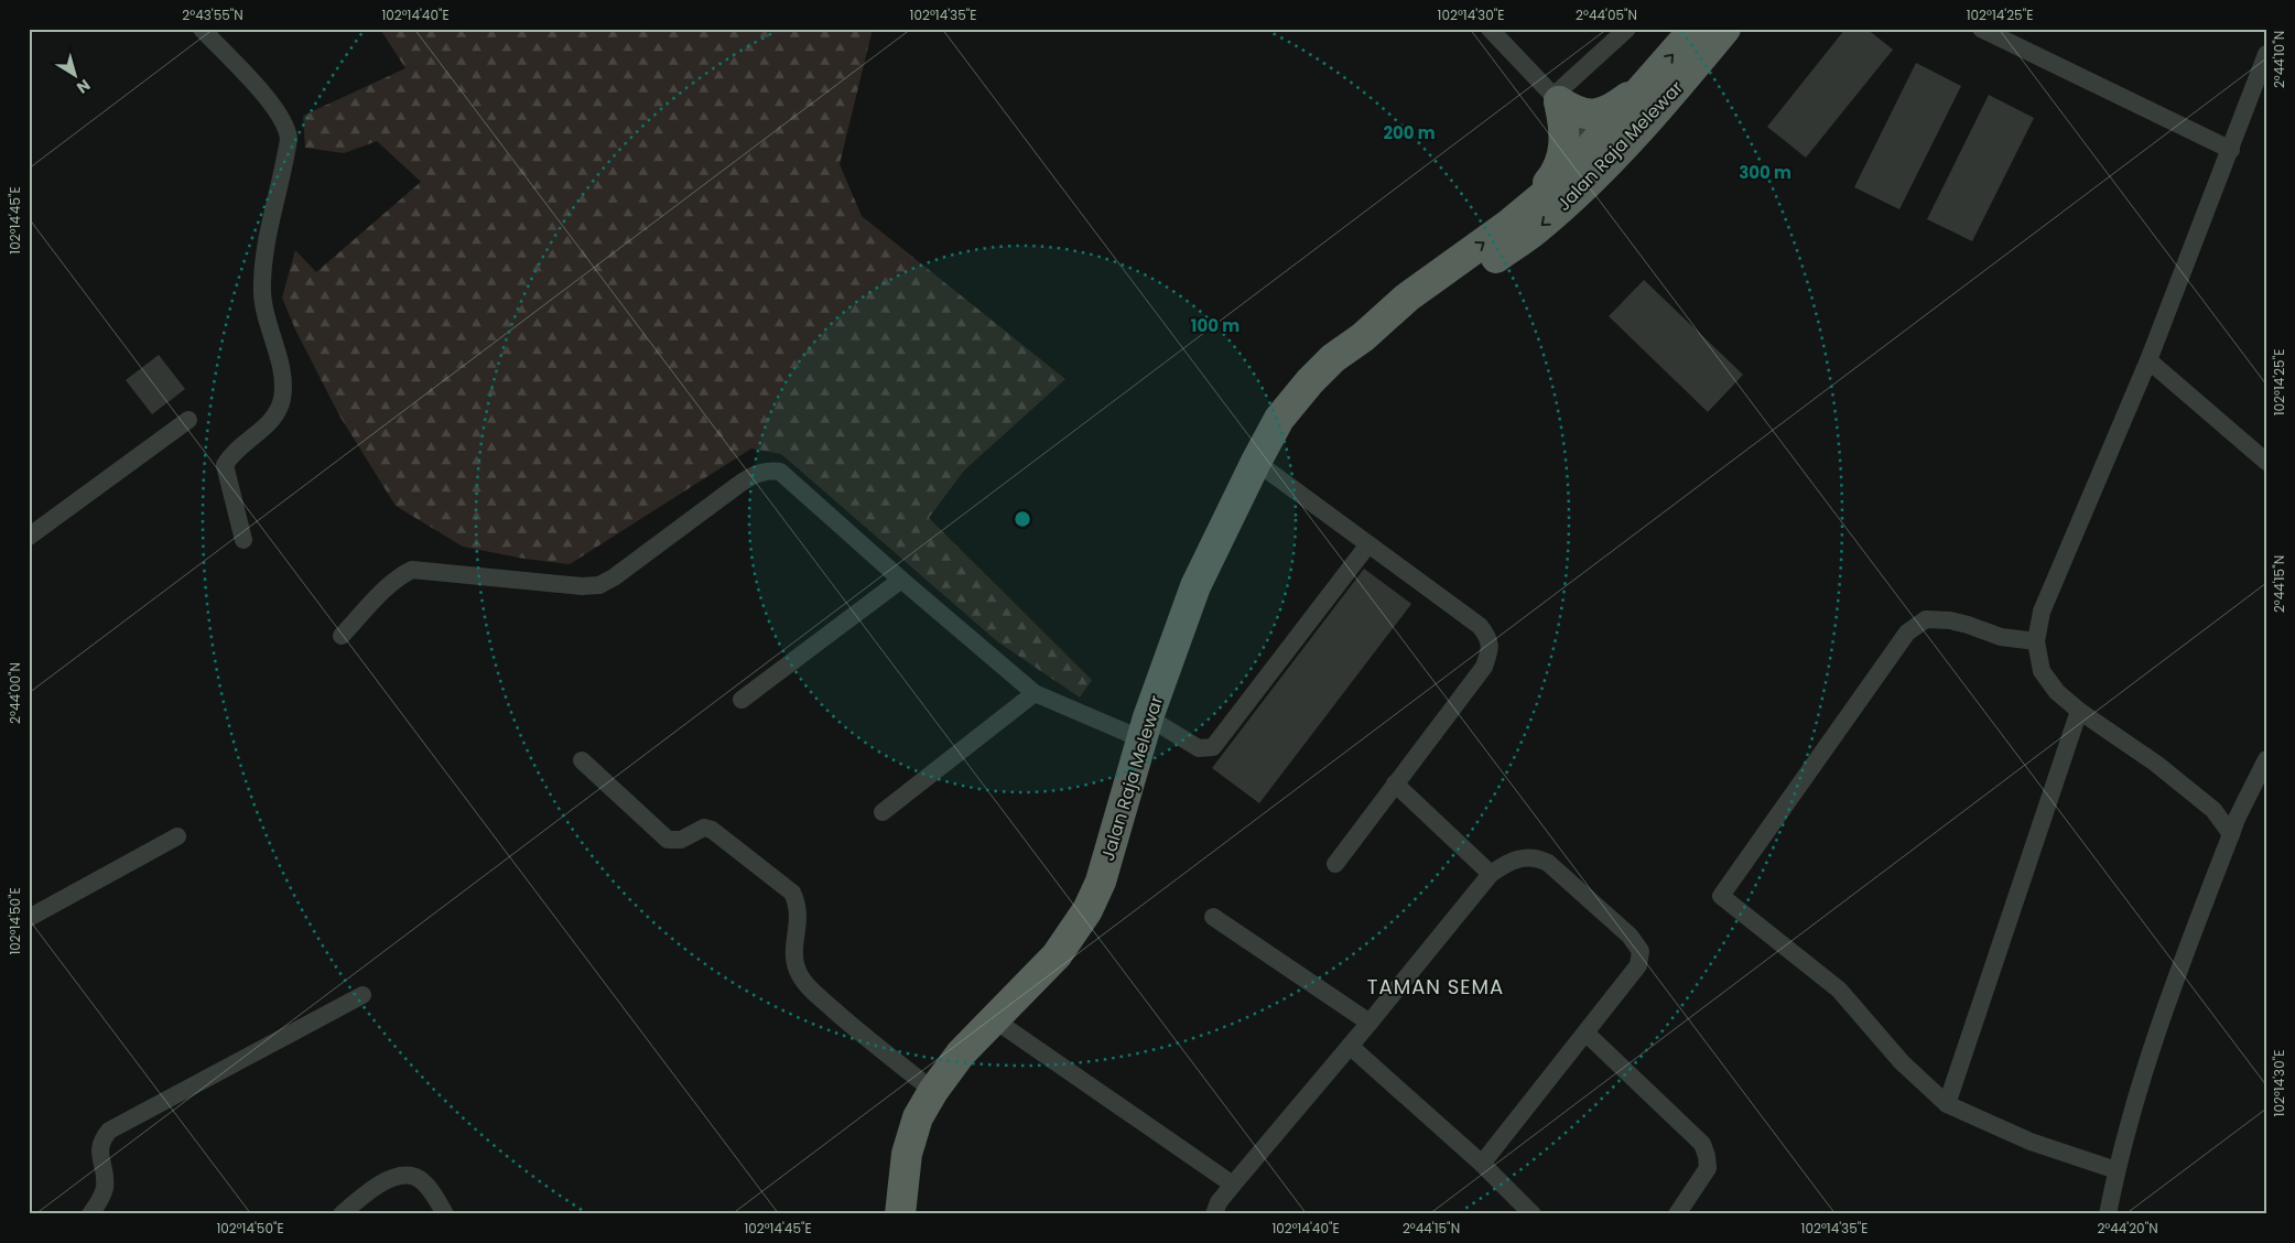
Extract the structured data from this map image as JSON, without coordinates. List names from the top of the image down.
{
  "streets": {
    "highway": ["Jalan Raja Melewar"]
  },
  "districts": ["TAMAN SEMA"],
  "north": "bottom right",
  "coordinates": [
    "2°43'55\"N",
    "102°14'40\"E",
    "102°14'35\"E",
    "102°14'30\"E",
    "2°44'05\"N",
    "102°14'25\"E",
    "2°44'10\"N",
    "102°14'45\"E",
    "2°44'15\"N",
    "2°44'00\"N",
    "102°14'50\"E",
    "2°44'20\"N"
  ],
  "rings": ["200 m", "300 m", "100 m"]
}
